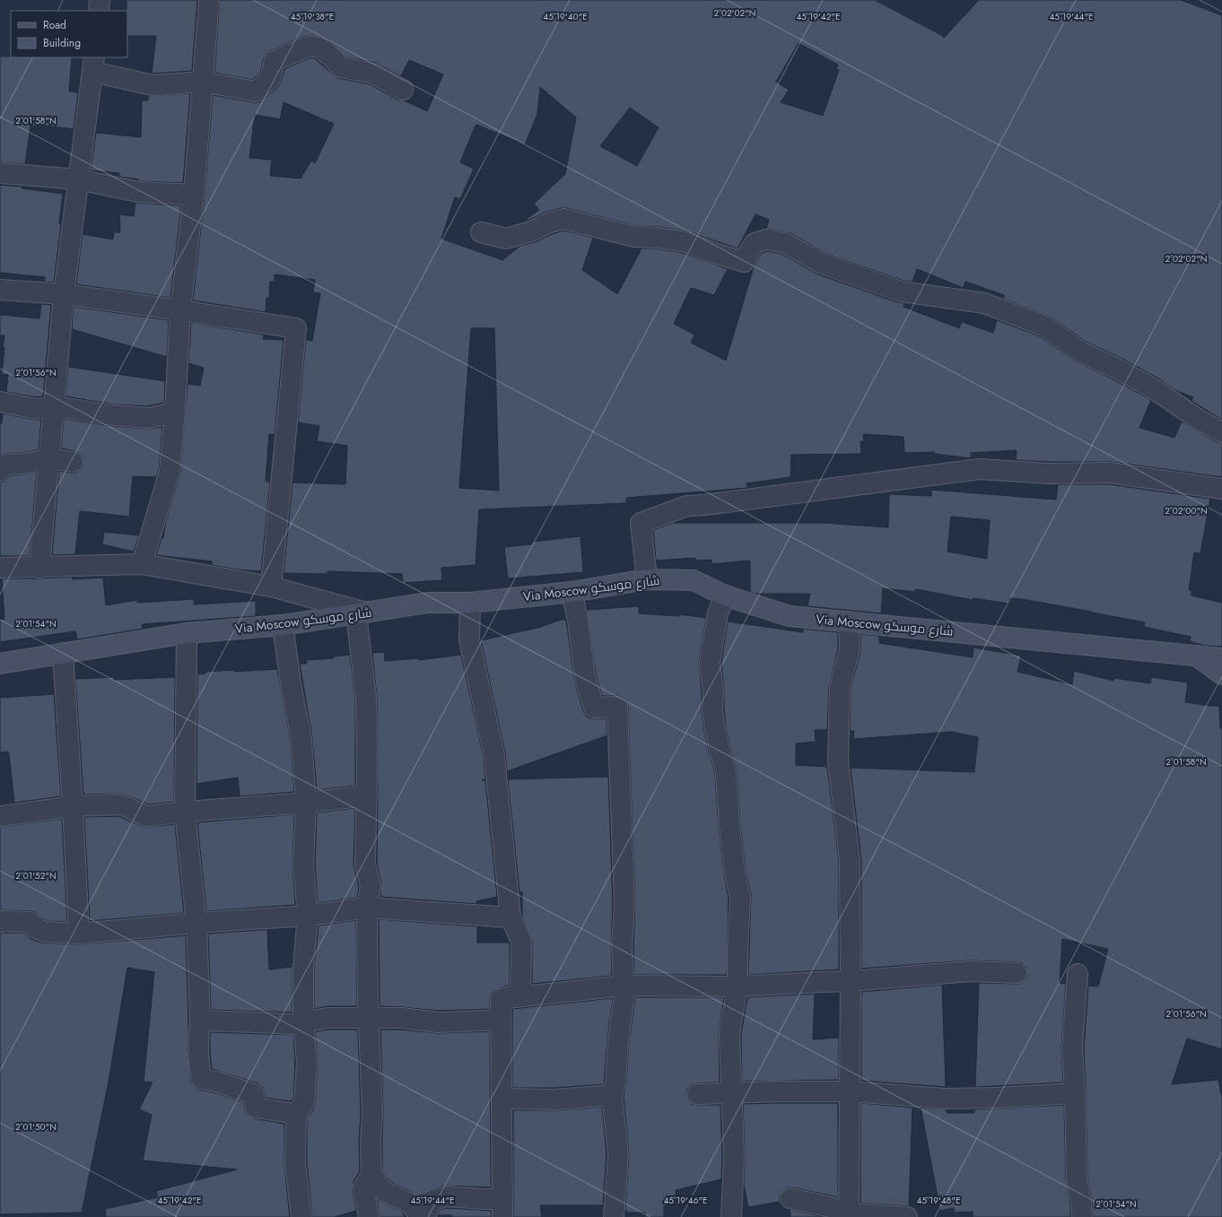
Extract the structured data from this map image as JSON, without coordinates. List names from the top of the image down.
{
  "streets": {
    "main road": ["Via Moscow شارع موسكو"]
  },
  "legend": ["Road", "Building"],
  "coordinates": [
    "2°02'02\"N",
    "45°19'38\"E",
    "45°19'40\"E",
    "45°19'42\"E",
    "45°19'44\"E",
    "2°01'58\"N",
    "2°01'56\"N",
    "2°02'00\"N",
    "2°01'54\"N",
    "2°01'52\"N",
    "2°01'50\"N",
    "45°19'46\"E",
    "45°19'48\"E"
  ]
}
